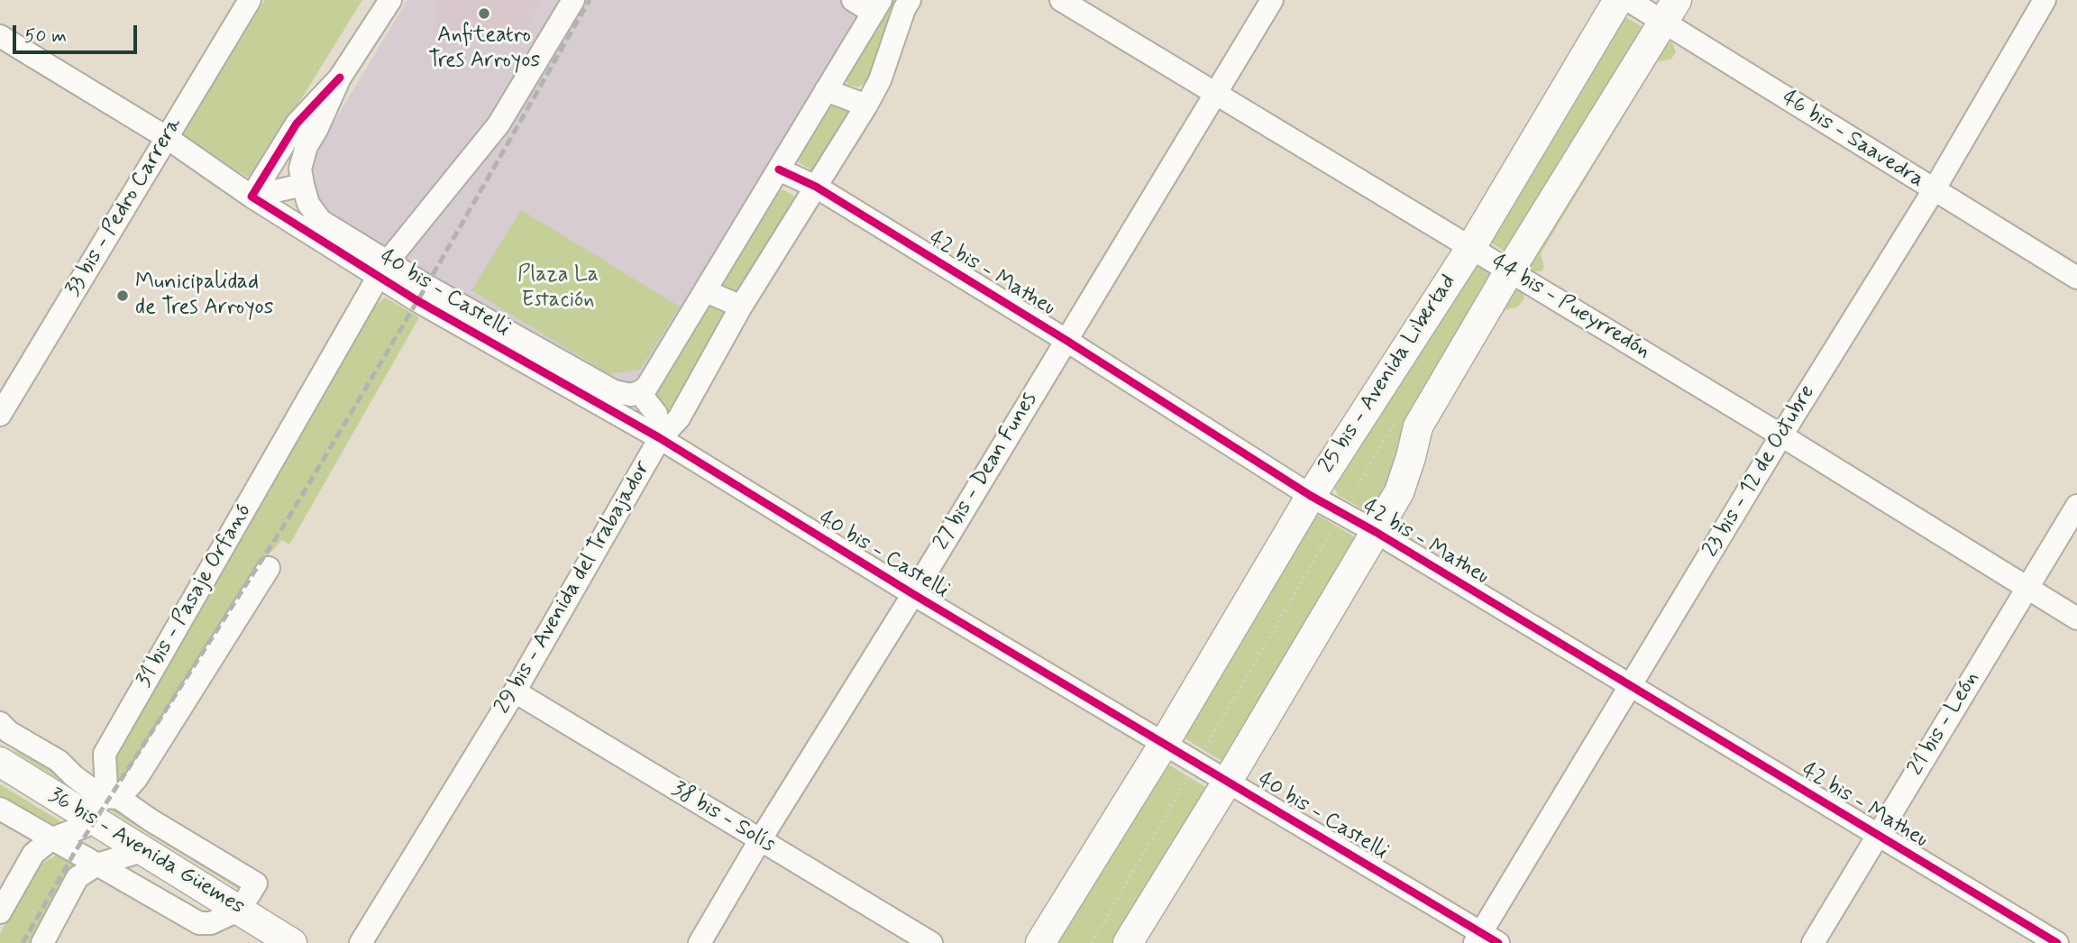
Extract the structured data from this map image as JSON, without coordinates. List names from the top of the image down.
{
  "streets": {
    "main road": ["25 bis - Avenida Libertad", "36 bis - Avenida Güemes"],
    "street": [
      "46 bis - Saavedra",
      "33 bis - Pedro Carrera",
      "42 bis - Matheu",
      "40 bis - Castelli",
      "44 bis - Pueyrredón",
      "27 bis - Dean Funes",
      "23 bis - 12 de Octubre",
      "29 bis - Avenida del Trabajador",
      "31 bis - Pasaje Orfanó",
      "21 bis - León",
      "38 bis - Solís"
    ]
  },
  "crossings": [
    ["46 bis - Saavedra", "25 bis - Avenida Libertad"],
    ["46 bis - Saavedra", "23 bis - 12 de Octubre"],
    ["33 bis - Pedro Carrera", "40 bis - Castelli"],
    ["42 bis - Matheu", "25 bis - Avenida Libertad"],
    ["42 bis - Matheu", "27 bis - Dean Funes"],
    ["42 bis - Matheu", "23 bis - 12 de Octubre"],
    ["42 bis - Matheu", "29 bis - Avenida del Trabajador"],
    ["42 bis - Matheu", "21 bis - León"],
    ["40 bis - Castelli", "25 bis - Avenida Libertad"],
    ["40 bis - Castelli", "27 bis - Dean Funes"],
    ["40 bis - Castelli", "23 bis - 12 de Octubre"],
    ["40 bis - Castelli", "29 bis - Avenida del Trabajador"],
    ["40 bis - Castelli", "31 bis - Pasaje Orfanó"],
    ["44 bis - Pueyrredón", "25 bis - Avenida Libertad"],
    ["44 bis - Pueyrredón", "27 bis - Dean Funes"],
    ["44 bis - Pueyrredón", "23 bis - 12 de Octubre"],
    ["44 bis - Pueyrredón", "21 bis - León"],
    ["27 bis - Dean Funes", "38 bis - Solís"],
    ["29 bis - Avenida del Trabajador", "38 bis - Solís"]
  ],
  "parks": ["Plaza La Estación"],
  "places": ["Anfiteatro Tres Arroyos", "Municipalidad de Tres Arroyos"],
  "scale_bar": "50 m"
}
